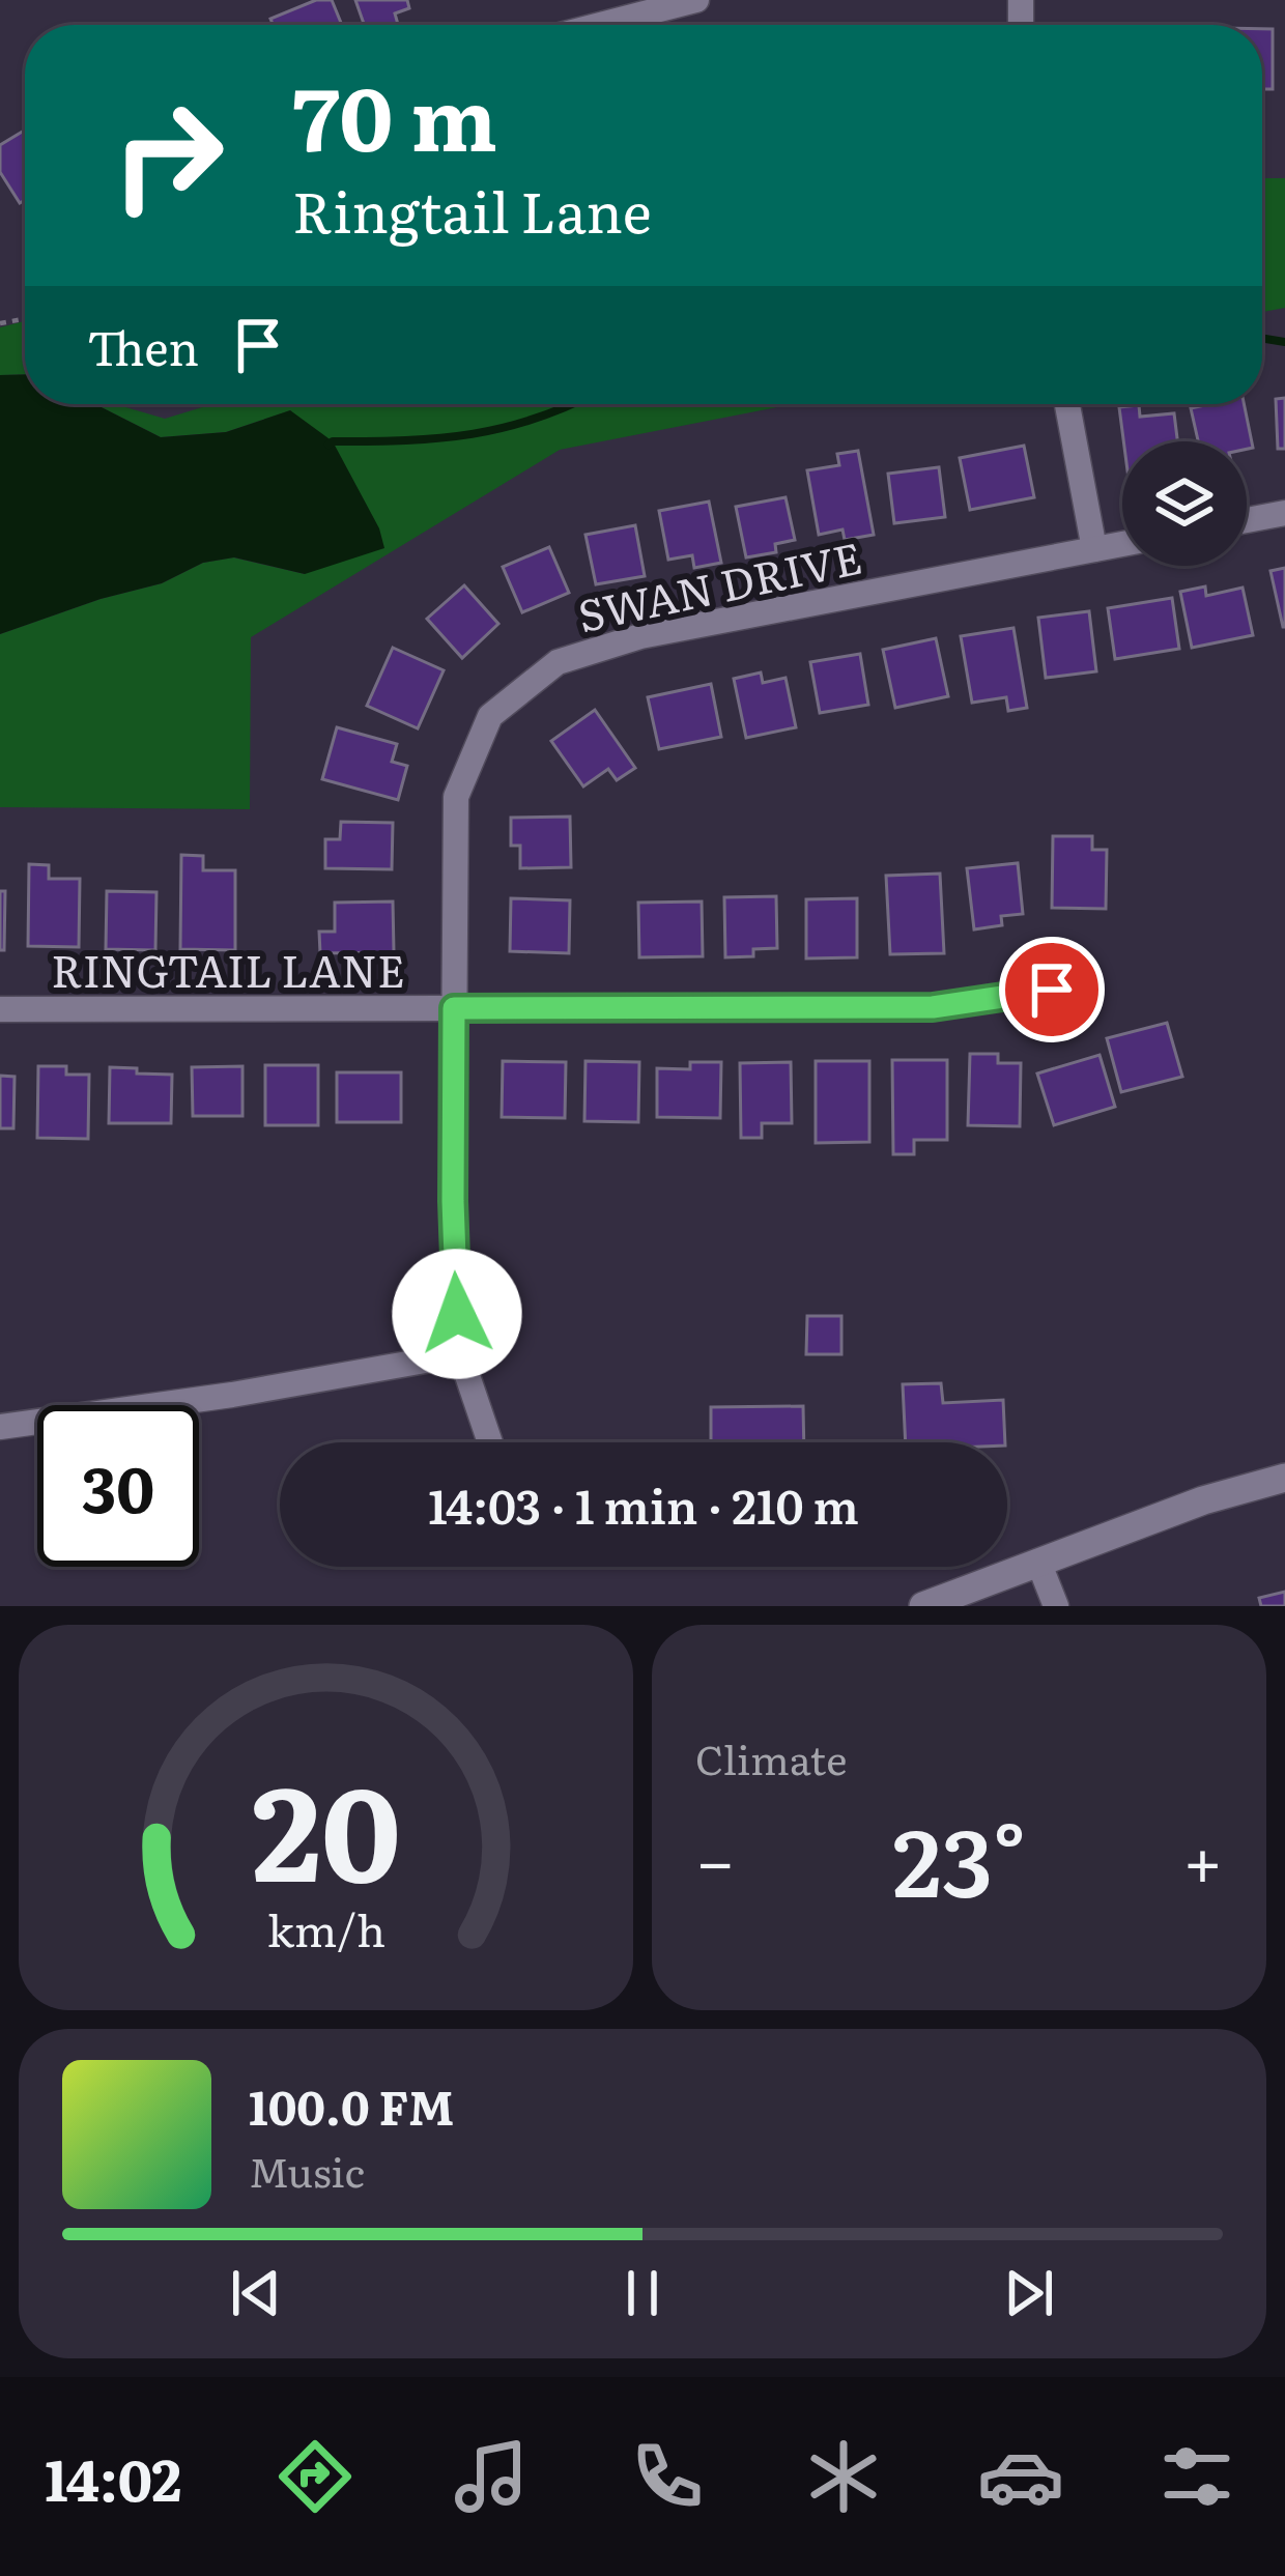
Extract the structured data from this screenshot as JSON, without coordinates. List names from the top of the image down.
{
  "streets": {
    "street": ["SWAN DRIVE", "RINGTAIL LANE"]
  },
  "crossings": [
    ["SWAN DRIVE", "RINGTAIL LANE"]
  ],
  "page": {
    "turn": ["70 m", "Ringtail Lane"],
    "then": "Then",
    "limit": "30",
    "trip": "14:03 · 1 min · 210 m",
    "tile": "Climate",
    "heat": ["−", "23°", "+"],
    "song": ["100.0 FM", "Music"],
    "tabs": "14:02",
    "gauge": ["20", "km/h"]
  }
}
